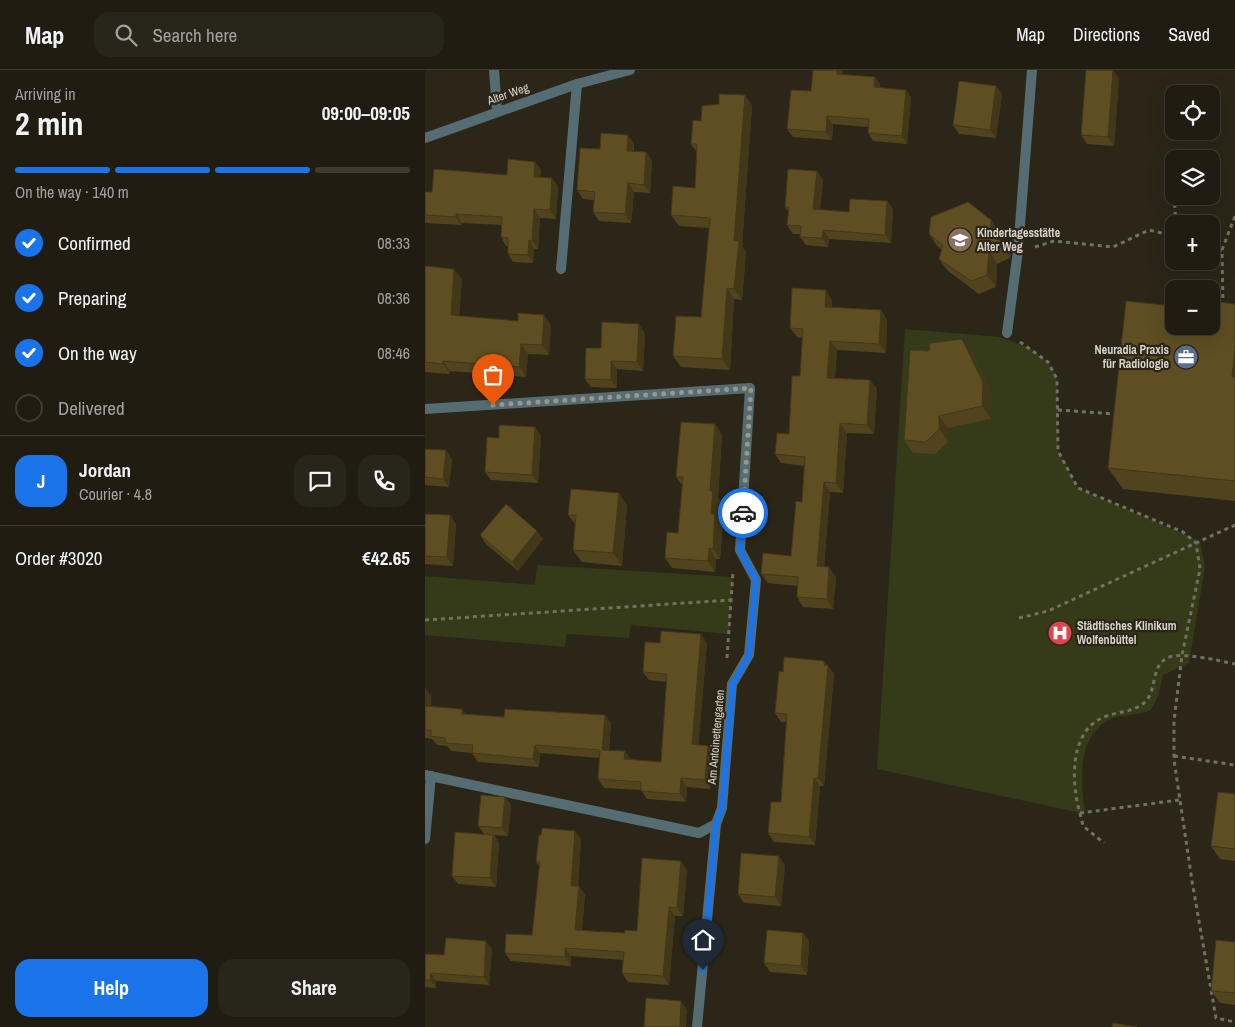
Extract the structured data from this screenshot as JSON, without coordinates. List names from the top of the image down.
{
  "streets": {
    "street": ["Alter Weg", "Am Antoinettengarten"]
  },
  "places": {
    "school or university": ["Kindertagesstätte Alter Weg"],
    "office": ["Neuradia Praxis für Radiologie"],
    "hospital": ["Städtisches Klinikum Wolfenbüttel"]
  },
  "page": {
    "header": "Map",
    "search": "Search here",
    "nav": ["Map", "Directions", "Saved"],
    "heading": ["2 min", "Arriving in", "09:00–09:05"],
    "panel": [
      "Jordan",
      "Courier · 4.8",
      "Order #3020",
      "€42.65"
    ],
    "map_buttons": ["+", "−"],
    "bar": "On the way · 140 m",
    "list": [
      ["Confirmed", "08:33"],
      ["Preparing", "08:36"],
      ["On the way", "08:46"],
      "Delivered"
    ],
    "round": "J",
    "buttons": ["Help", "Share"]
  }
}
